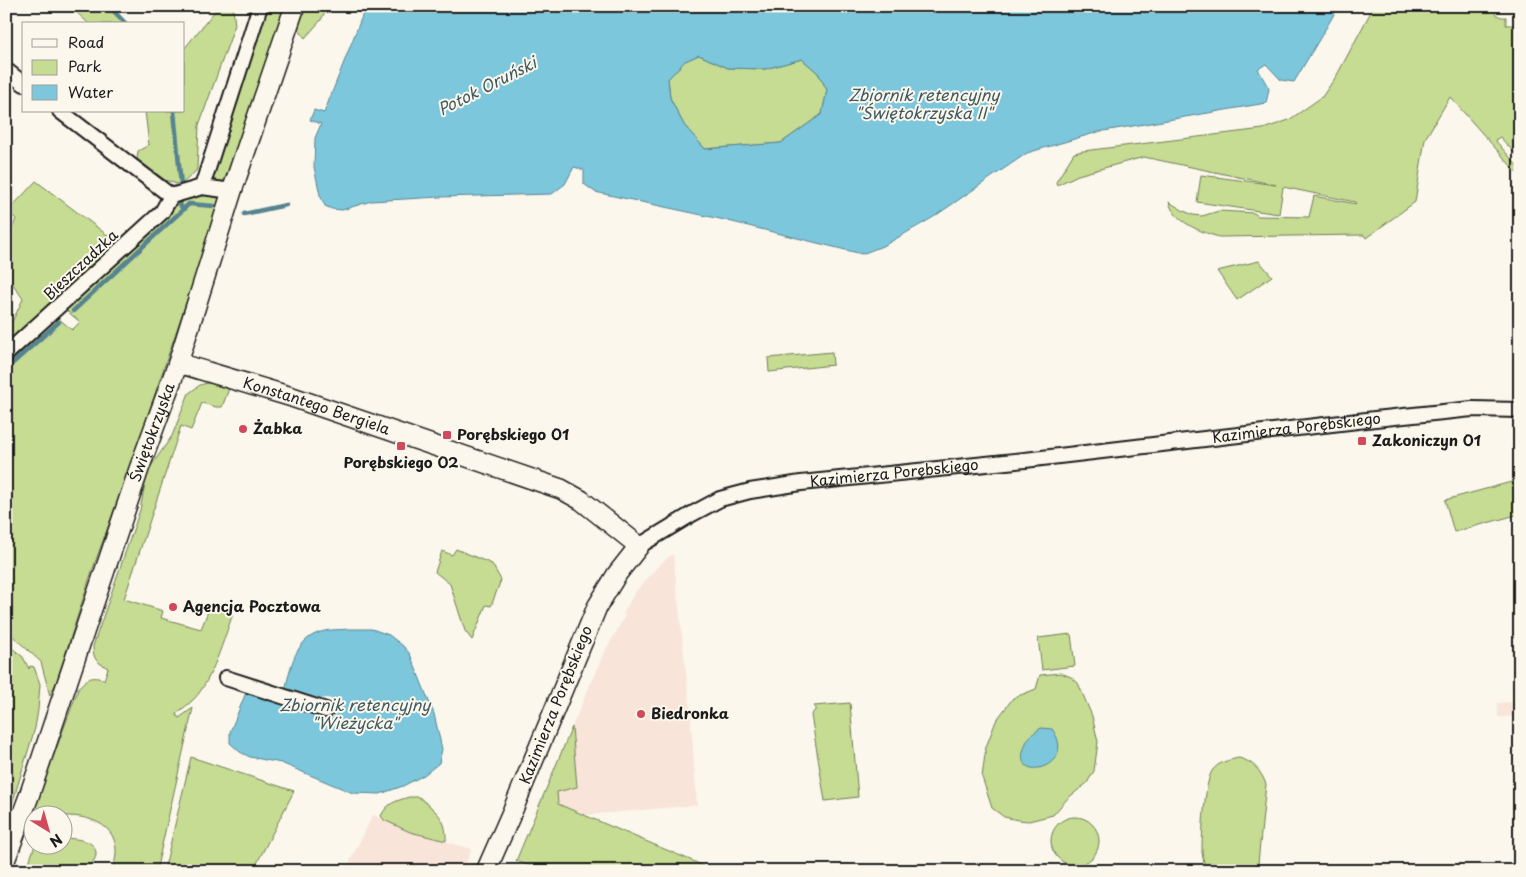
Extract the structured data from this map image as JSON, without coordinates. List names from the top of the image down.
{
  "streets": {
    "main road": ["Konstantego Bergiela", "Kazimierza Porębskiego", "Świętokrzyska"],
    "street": ["Bieszczadzka"]
  },
  "crossings": [
    ["Konstantego Bergiela", "Kazimierza Porębskiego"],
    ["Konstantego Bergiela", "Świętokrzyska"]
  ],
  "water": ["Potok Oruński", "Zbiornik retencyjny \"Świętokrzyska II\"", "Zbiornik retencyjny \"Wieżycka\""],
  "places": {
    "other": ["Żabka", "Agencja Pocztowa", "Biedronka"],
    "transit": ["Porębskiego 01", "Zakoniczyn 01", "Porębskiego 02"]
  },
  "legend": ["Road", "Park", "Water"],
  "north": "bottom right"
}
